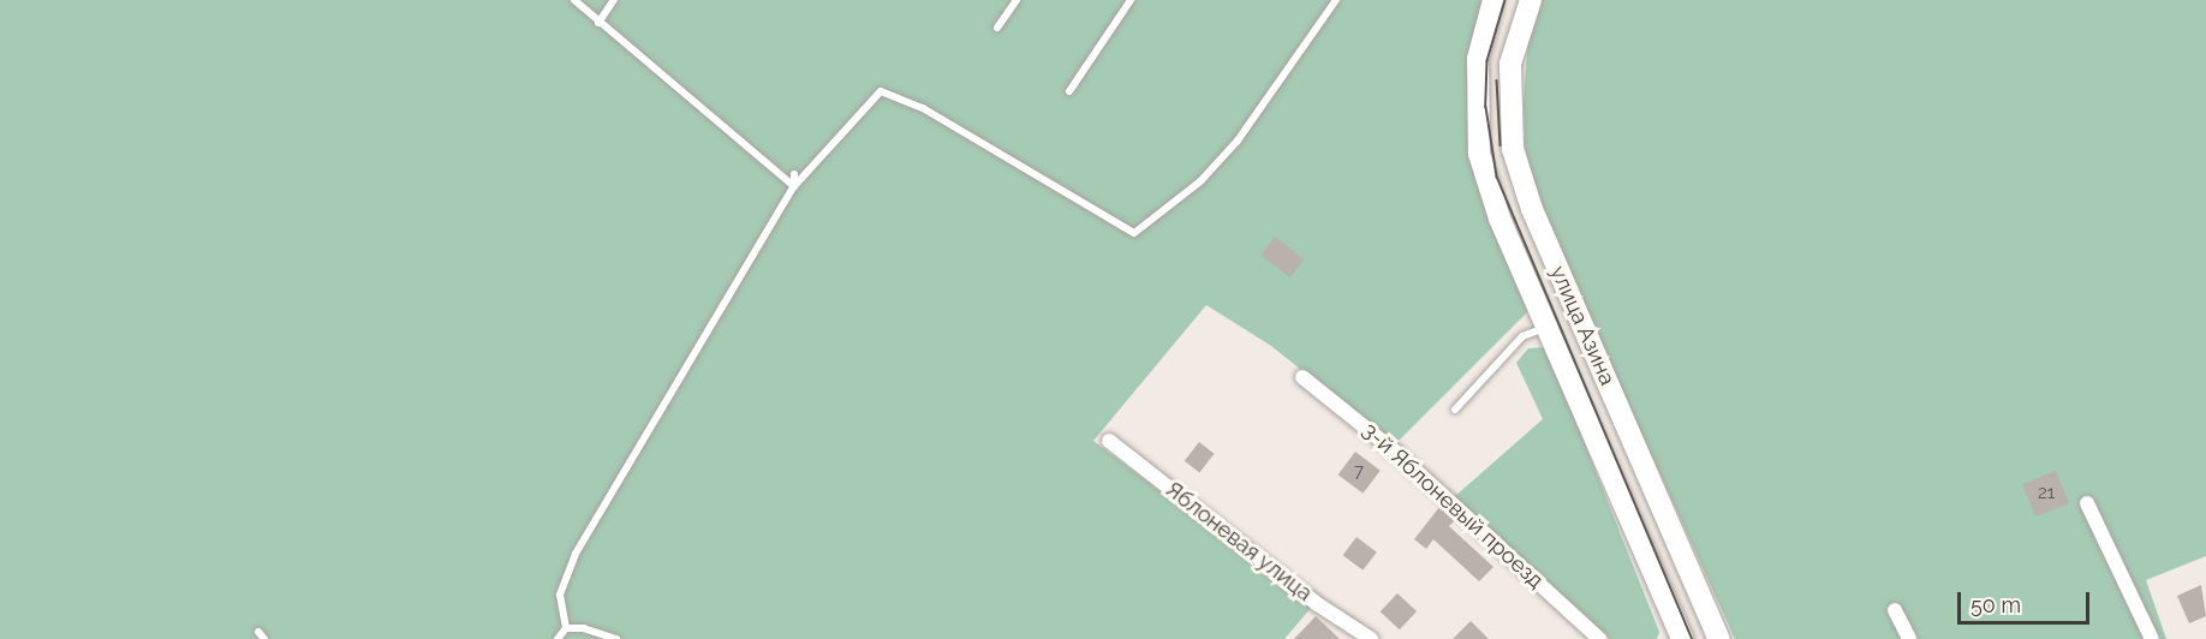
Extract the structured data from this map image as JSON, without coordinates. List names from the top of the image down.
{
  "streets": {
    "street": ["улица Азина", "3-й Яблоневый проезд", "Яблоневая улица"]
  },
  "house_numbers": ["7", "21"],
  "scale_bar": "50 m"
}
